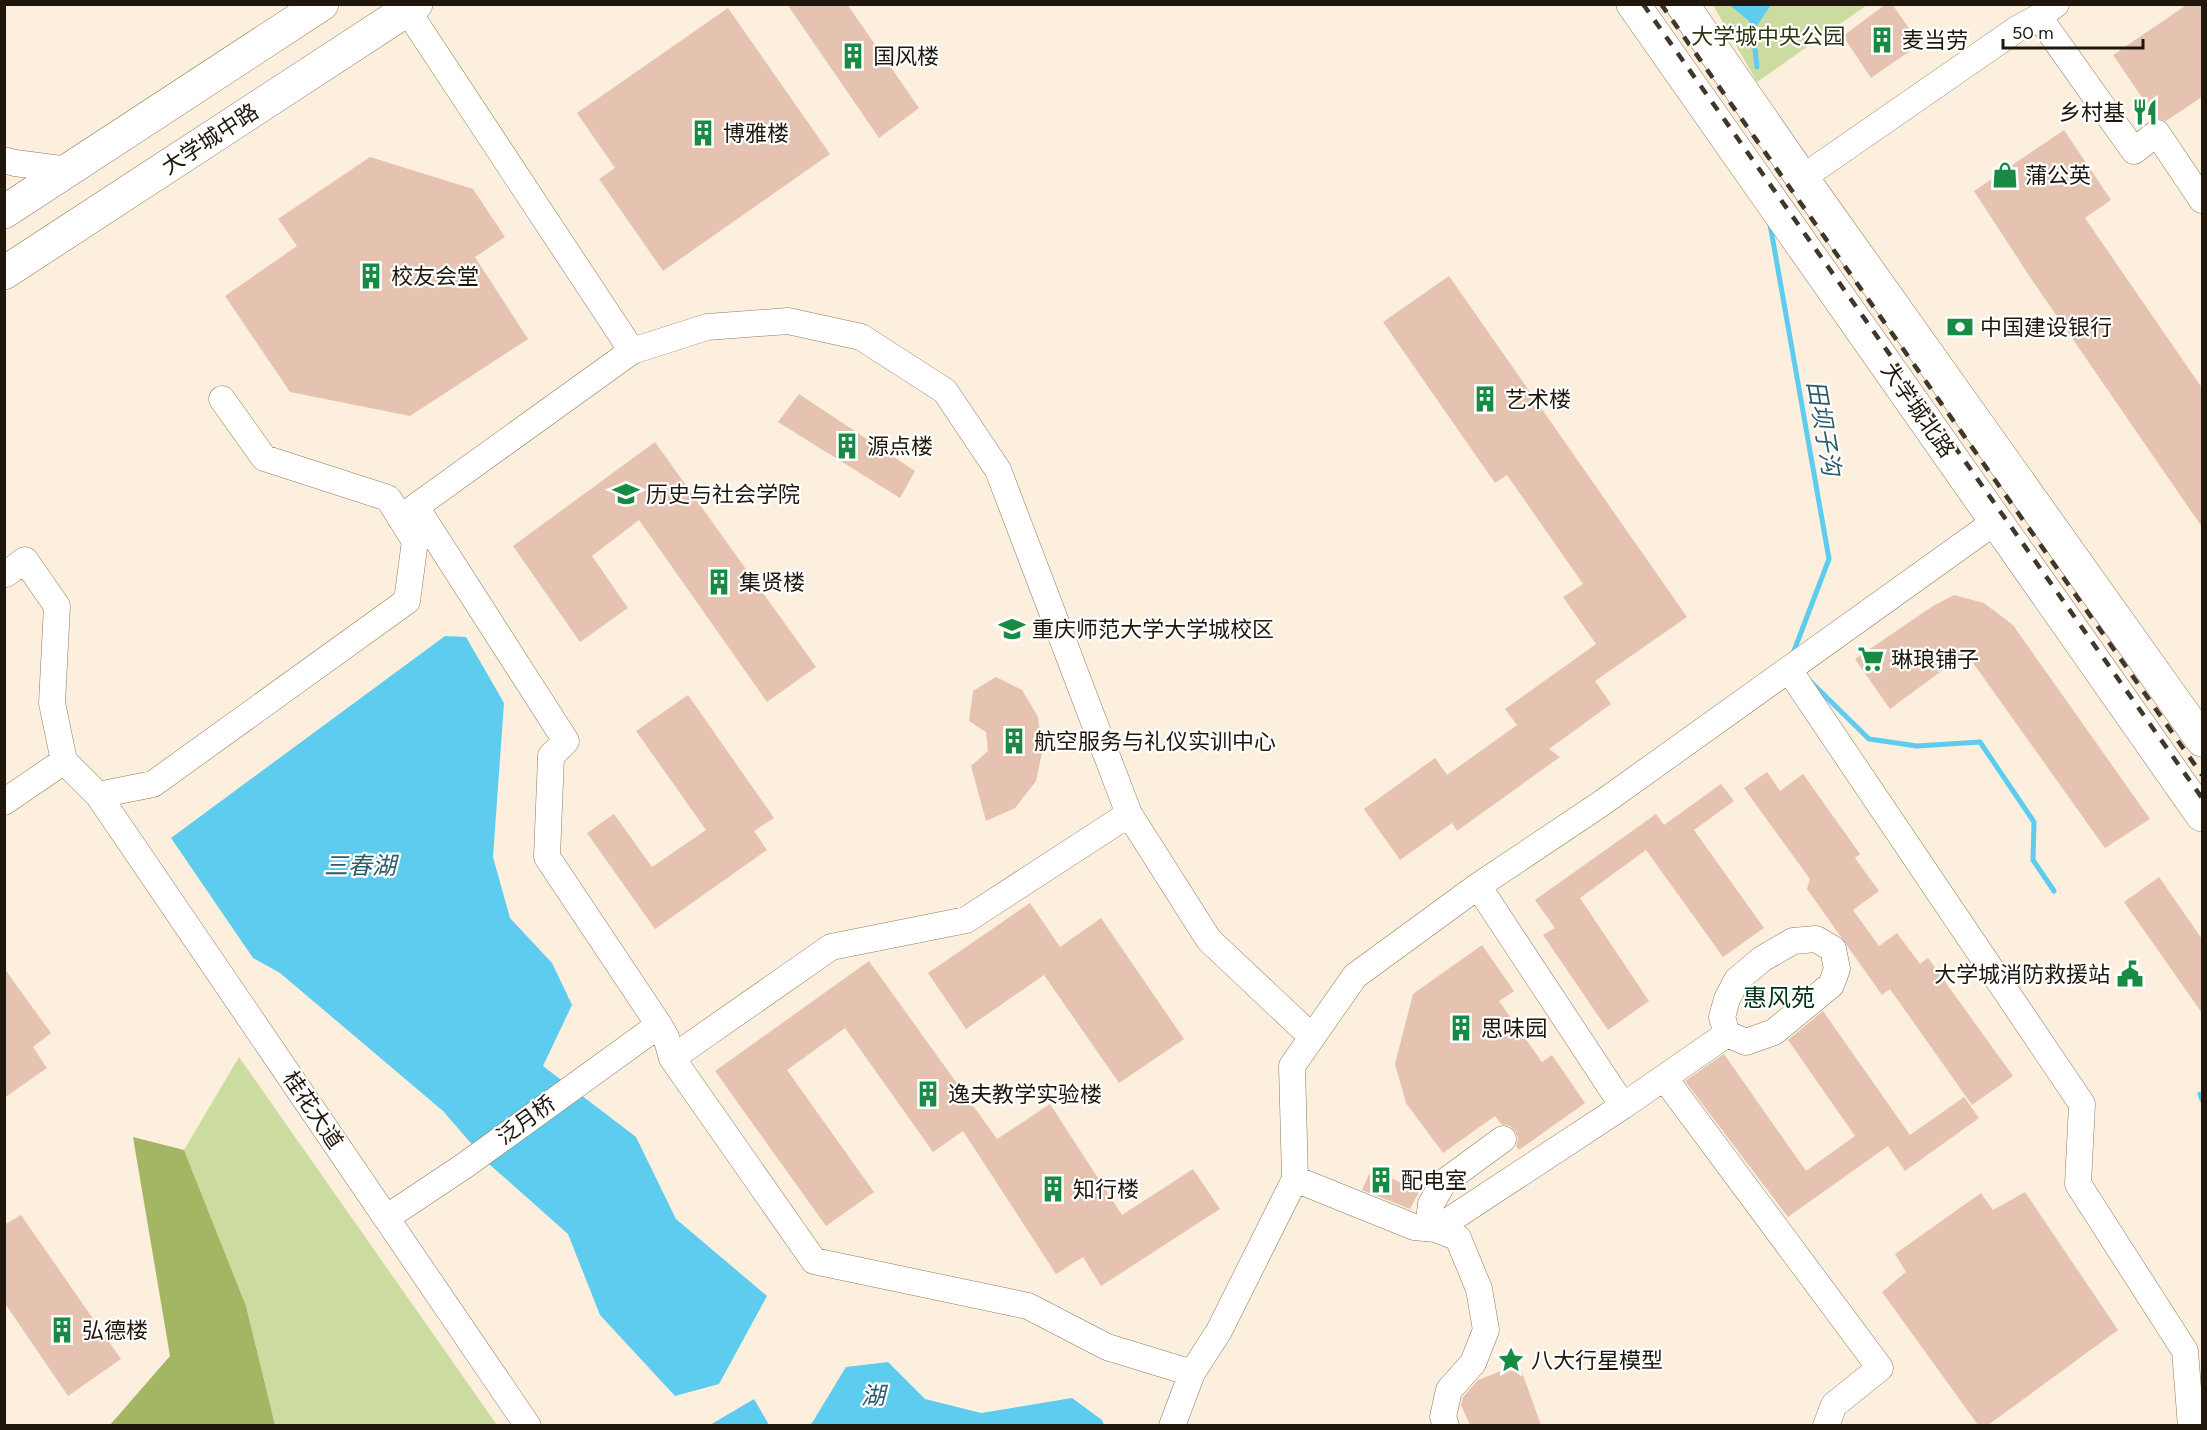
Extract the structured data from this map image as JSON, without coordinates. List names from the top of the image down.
{
  "streets": {
    "main road": ["大学城中路", "大学城北路"],
    "street": ["桂花大道", "泛月桥"]
  },
  "crossings": [
    ["桂花大道", "泛月桥"]
  ],
  "districts": ["惠风苑"],
  "water": ["田坝子沟", "三春湖", "湖"],
  "parks": ["大学城中央公园"],
  "places": {
    "building": [
      "麦当劳",
      "国风楼",
      "博雅楼",
      "校友会堂",
      "艺术楼",
      "源点楼",
      "集贤楼",
      "航空服务与礼仪实训中心",
      "思味园",
      "逸夫教学实验楼",
      "配电室",
      "知行楼",
      "弘德楼"
    ],
    "restaurant": ["乡村基"],
    "shop": ["蒲公英"],
    "bank": ["中国建设银行"],
    "school or university": ["历史与社会学院", "重庆师范大学大学城校区"],
    "supermarket": ["琳琅铺子"],
    "public building": ["大学城消防救援站"],
    "place": ["八大行星模型"]
  },
  "scale_bar": "50 m"
}
